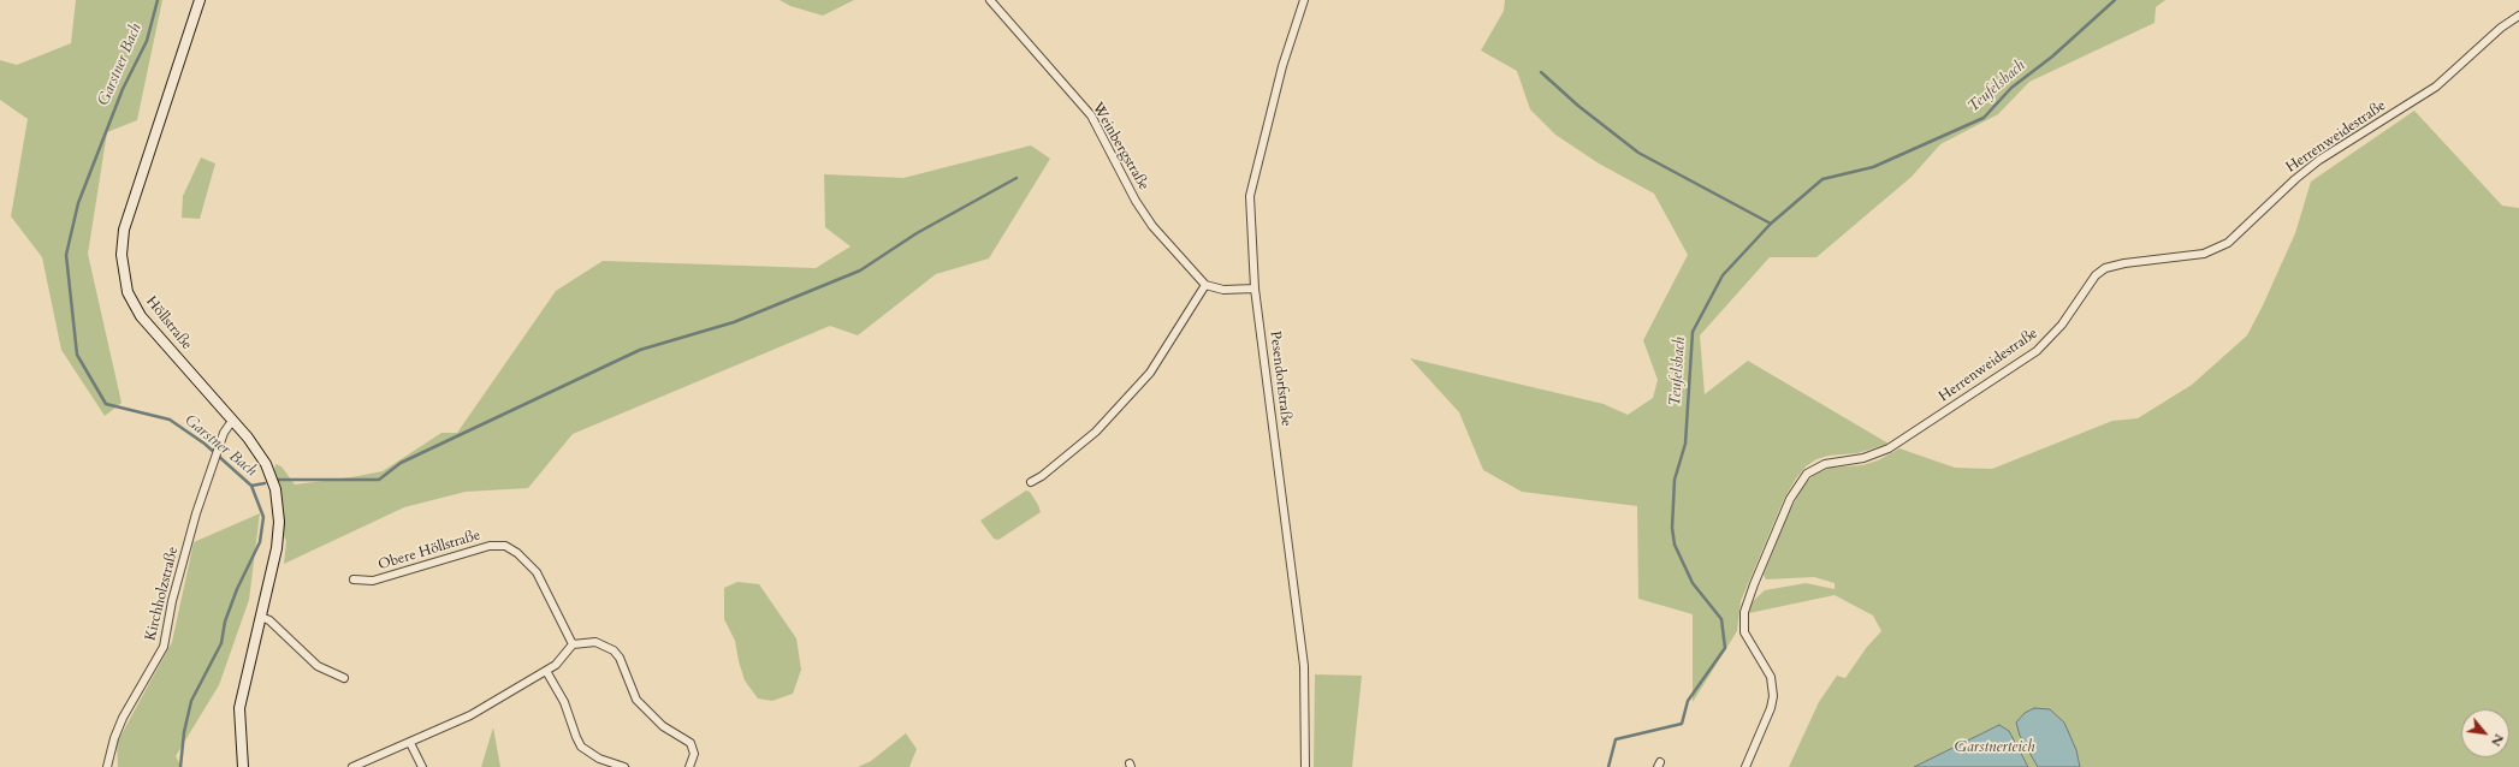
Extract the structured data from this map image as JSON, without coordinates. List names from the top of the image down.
{
  "streets": {
    "street": [
      "Herrenweidestraße",
      "Weinbergstraße",
      "Höllstraße",
      "Pesendorfstraße",
      "Obere Höllstraße",
      "Kirchholzstraße"
    ]
  },
  "crossings": [
    ["Höllstraße", "Kirchholzstraße"]
  ],
  "water": ["Garstner Bach", "Teufelsbach", "Garstnerteich"],
  "north": "bottom right"
}
